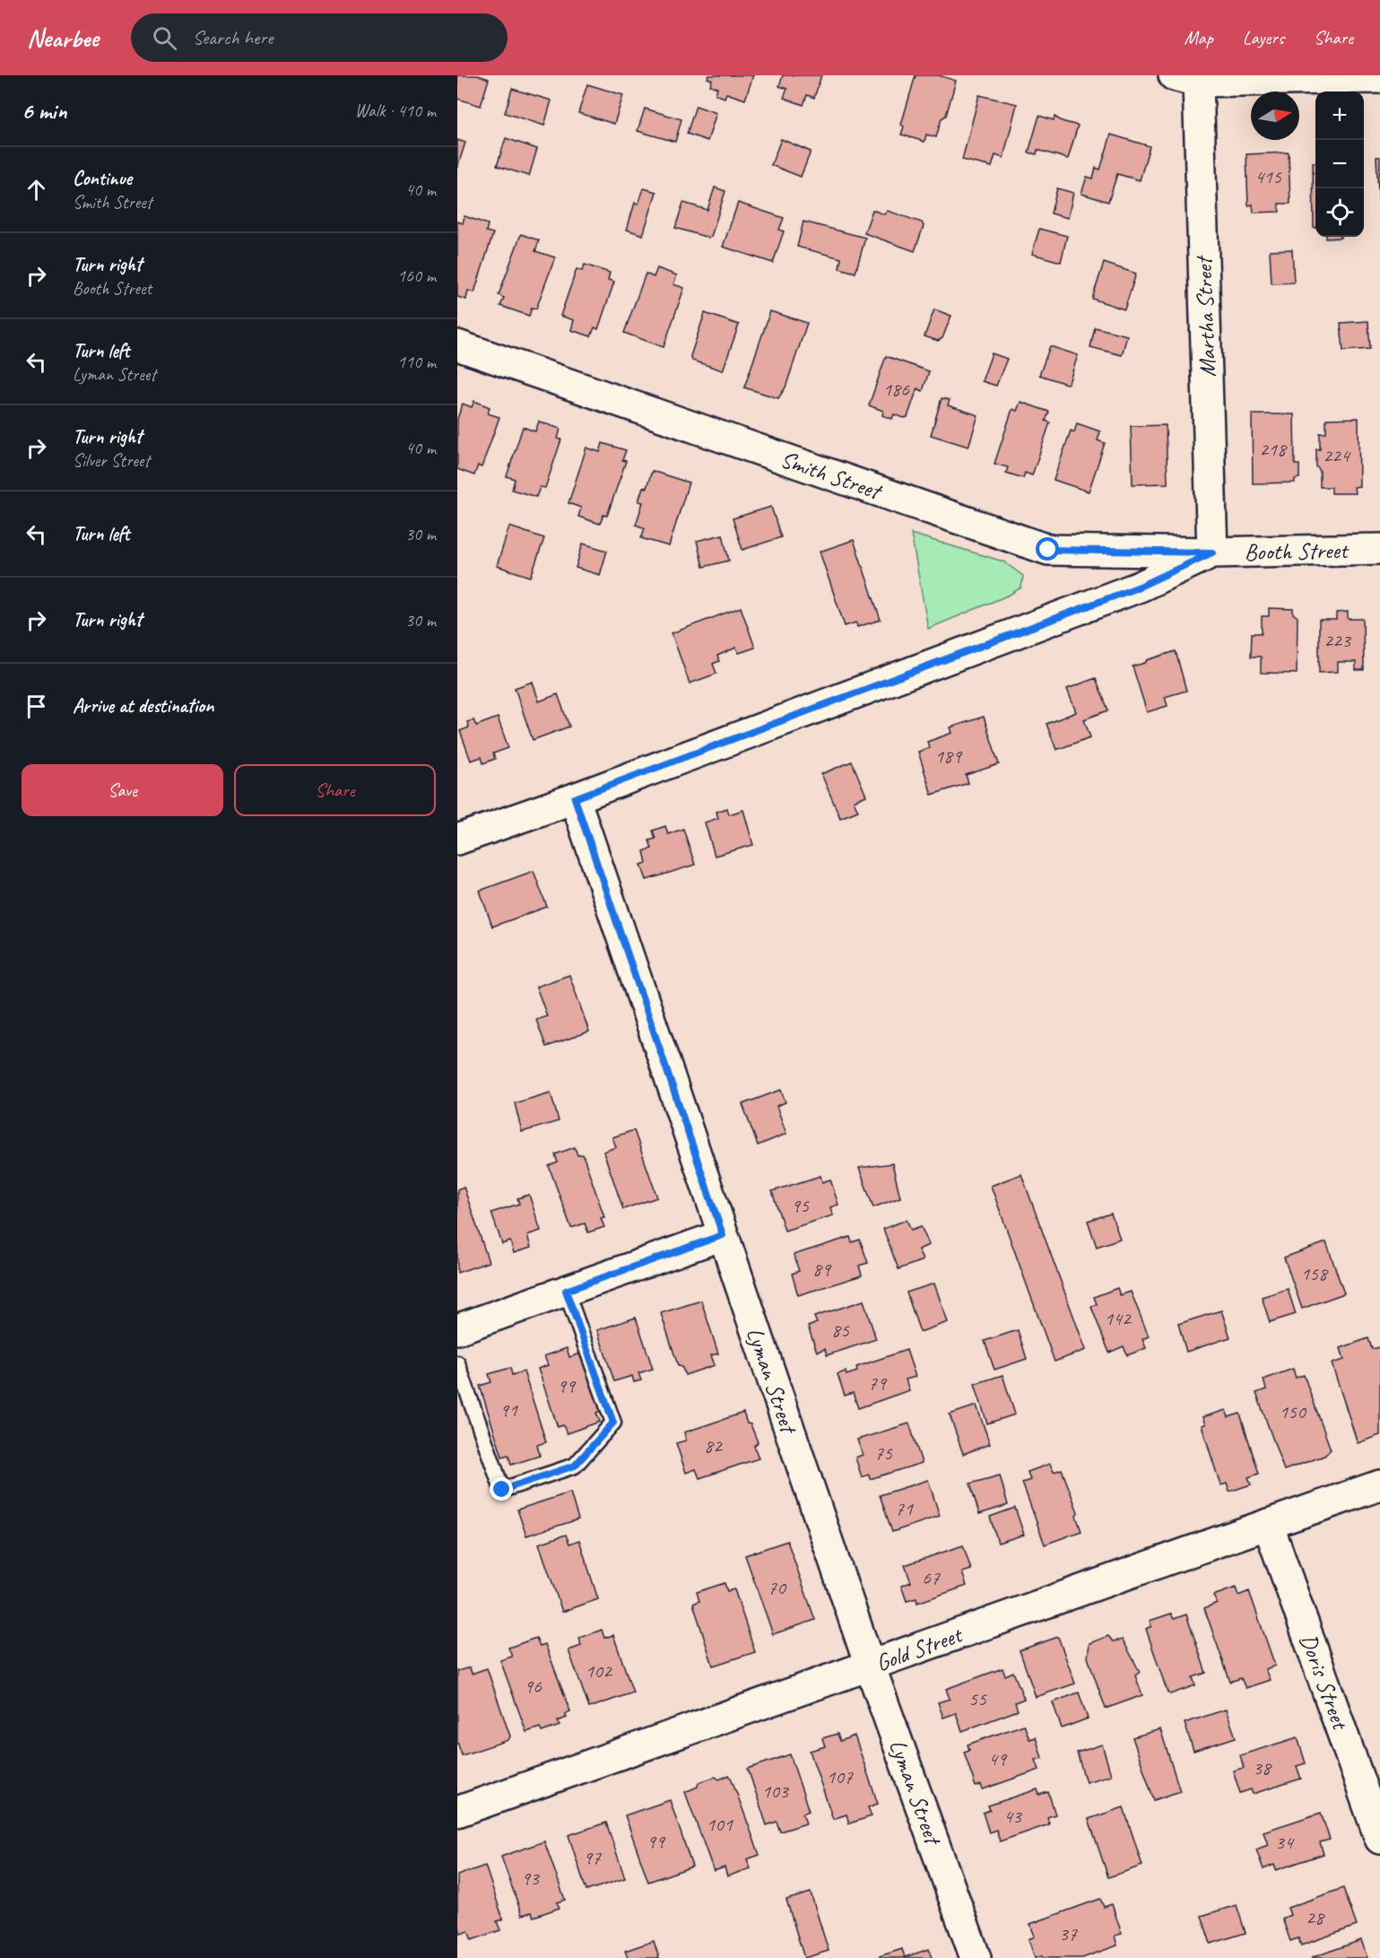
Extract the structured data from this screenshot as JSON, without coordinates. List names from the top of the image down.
{
  "streets": {
    "street": [
      "Martha Street",
      "Smith Street",
      "Booth Street",
      "Lyman Street",
      "Gold Street",
      "Doris Street"
    ]
  },
  "crossings": [
    ["Martha Street", "Smith Street"],
    ["Martha Street", "Booth Street"],
    ["Smith Street", "Booth Street"],
    ["Booth Street", "Lyman Street"],
    ["Lyman Street", "Gold Street"],
    ["Gold Street", "Doris Street"]
  ],
  "house_numbers": [
    "415",
    "186",
    "218",
    "224",
    "223",
    "189",
    "95",
    "89",
    "158",
    "142",
    "85",
    "79",
    "99",
    "91",
    "150",
    "82",
    "75",
    "71",
    "67",
    "70",
    "102",
    "96",
    "55",
    "49",
    "38",
    "107",
    "103",
    "43",
    "101",
    "99",
    "34",
    "97",
    "93",
    "28",
    "37"
  ],
  "north": "right",
  "page": {
    "header": "Nearbee",
    "search": "Search here",
    "nav": ["Map", "Layers", "Share"],
    "heading": ["6 min", "Walk · 410 m"],
    "map_buttons": ["+", "−"],
    "list": [
      ["Continue", "Smith Street", "40 m"],
      ["Turn right", "Booth Street", "160 m"],
      ["Turn left", "Lyman Street", "110 m"],
      ["Turn right", "Silver Street", "40 m"],
      ["Turn left", "30 m"],
      ["Turn right", "30 m"],
      "Arrive at destination"
    ],
    "buttons": ["Save", "Share"]
  }
}
